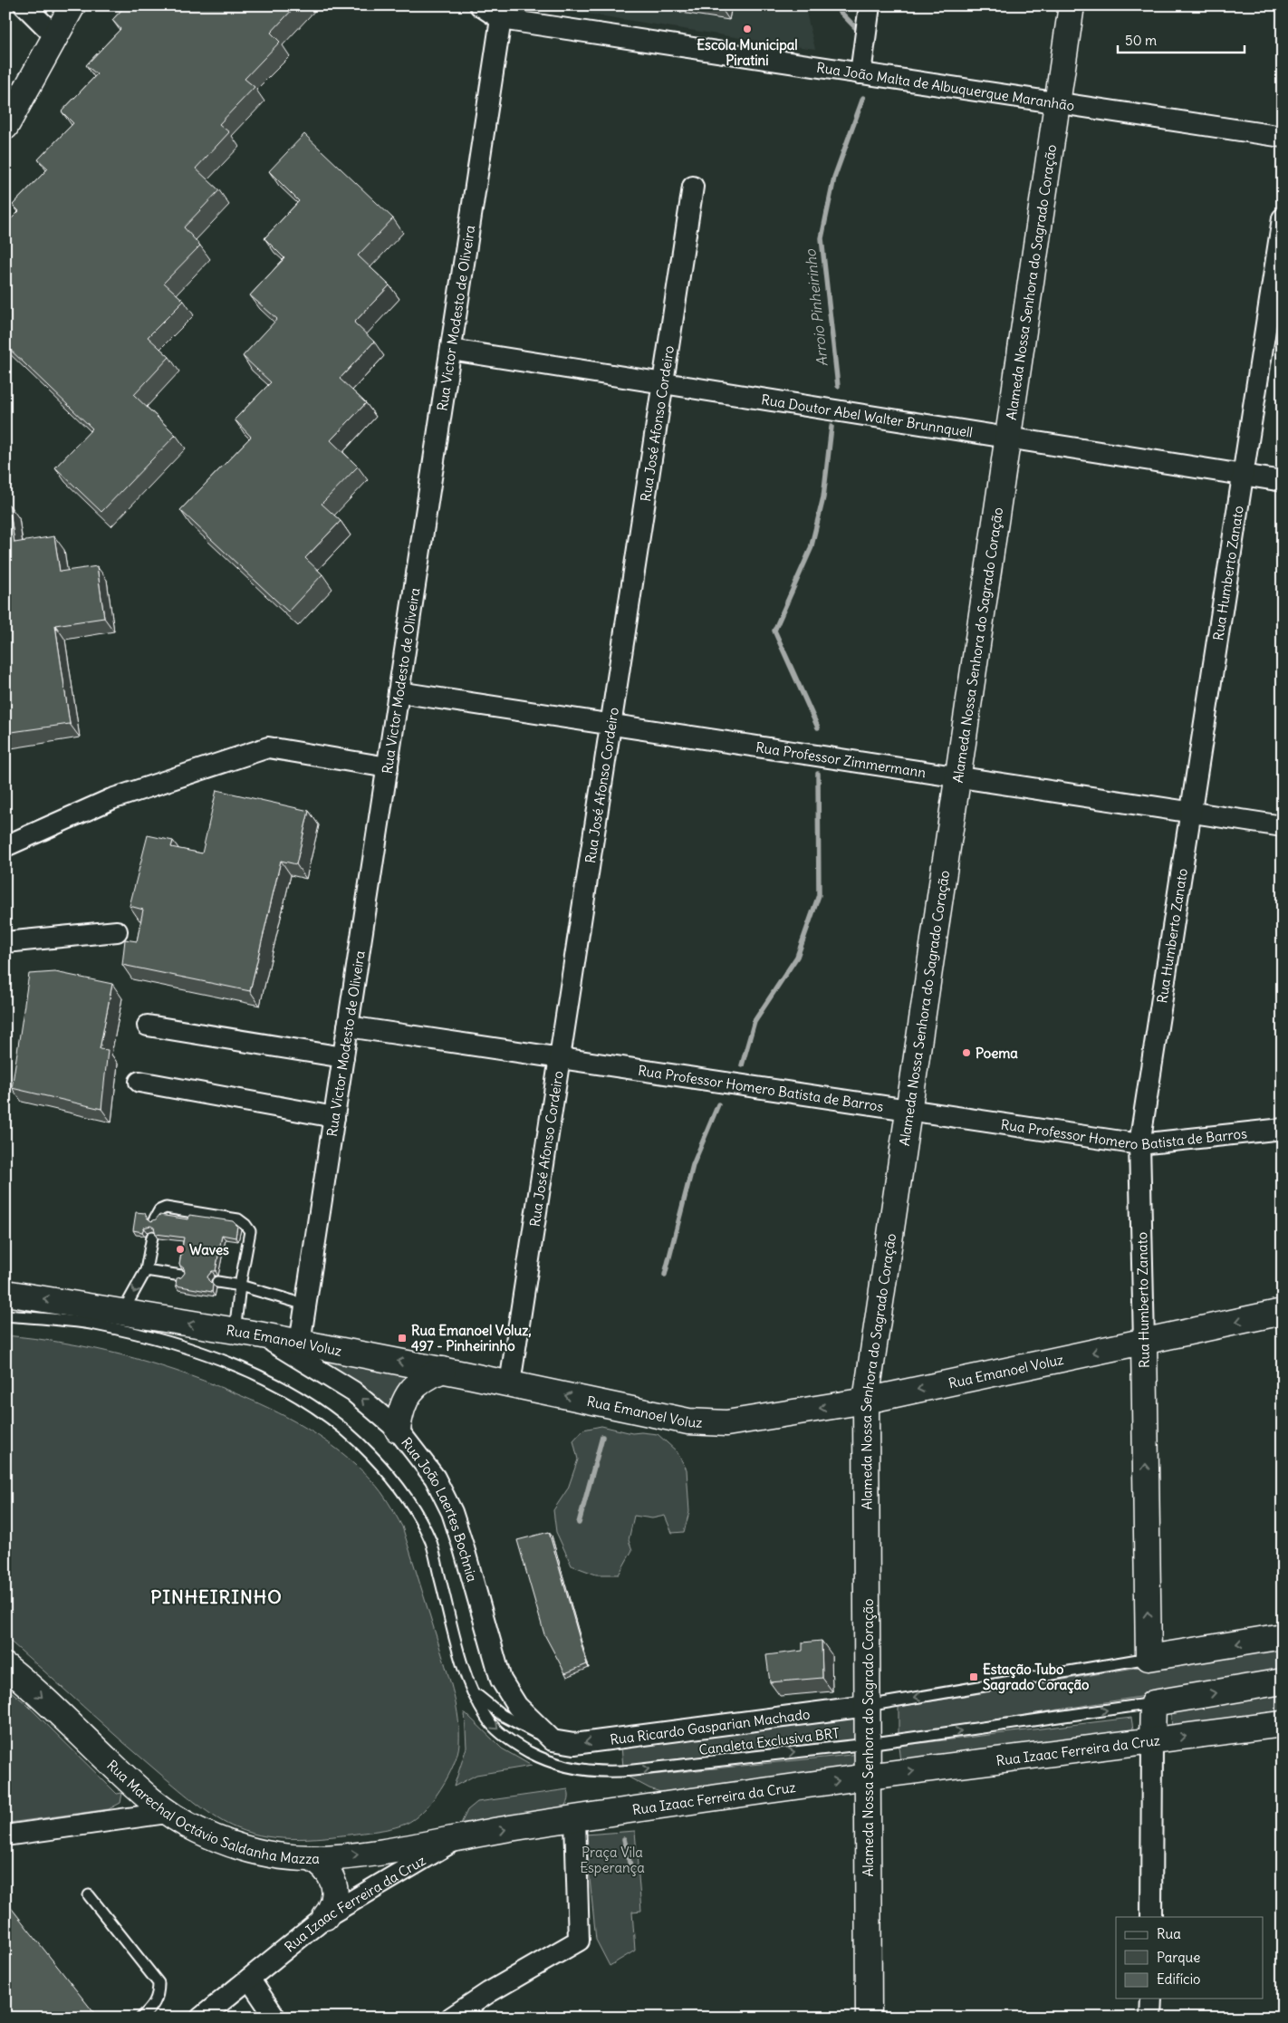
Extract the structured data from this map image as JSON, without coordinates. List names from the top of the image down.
{
  "streets": {
    "main road": [
      "Alameda Nossa Senhora do Sagrado Coração",
      "Rua Humberto Zanato",
      "Rua Emanoel Voluz",
      "Rua Izaac Ferreira da Cruz",
      "Rua Marechal Octávio Saldanha Mazza"
    ],
    "street": [
      "Rua João Malta de Albuquerque Maranhão",
      "Rua Victor Modesto de Oliveira",
      "Rua Doutor Abel Walter Brunnquell",
      "Rua José Afonso Cordeiro",
      "Rua Professor Zimmermann",
      "Rua Professor Homero Batista de Barros",
      "Rua João Laertes Bochnia",
      "Rua Ricardo Gasparian Machado"
    ],
    "lane": ["Canaleta Exclusiva BRT"]
  },
  "crossings": [
    ["Rua João Malta de Albuquerque Maranhão", "Alameda Nossa Senhora do Sagrado Coração"],
    ["Rua João Malta de Albuquerque Maranhão", "Rua Victor Modesto de Oliveira"],
    ["Alameda Nossa Senhora do Sagrado Coração", "Rua Doutor Abel Walter Brunnquell"],
    ["Alameda Nossa Senhora do Sagrado Coração", "Rua Professor Zimmermann"],
    ["Alameda Nossa Senhora do Sagrado Coração", "Rua Professor Homero Batista de Barros"],
    ["Alameda Nossa Senhora do Sagrado Coração", "Rua Emanoel Voluz"],
    ["Alameda Nossa Senhora do Sagrado Coração", "Rua Ricardo Gasparian Machado"],
    ["Alameda Nossa Senhora do Sagrado Coração", "Canaleta Exclusiva BRT"],
    ["Alameda Nossa Senhora do Sagrado Coração", "Rua Izaac Ferreira da Cruz"],
    ["Rua Victor Modesto de Oliveira", "Rua Doutor Abel Walter Brunnquell"],
    ["Rua Victor Modesto de Oliveira", "Rua Professor Zimmermann"],
    ["Rua Victor Modesto de Oliveira", "Rua Professor Homero Batista de Barros"],
    ["Rua Victor Modesto de Oliveira", "Rua Emanoel Voluz"],
    ["Rua Doutor Abel Walter Brunnquell", "Rua José Afonso Cordeiro"],
    ["Rua Doutor Abel Walter Brunnquell", "Rua Humberto Zanato"],
    ["Rua José Afonso Cordeiro", "Rua Professor Zimmermann"],
    ["Rua José Afonso Cordeiro", "Rua Professor Homero Batista de Barros"],
    ["Rua José Afonso Cordeiro", "Rua Emanoel Voluz"],
    ["Rua Humberto Zanato", "Rua Professor Zimmermann"],
    ["Rua Humberto Zanato", "Rua Professor Homero Batista de Barros"],
    ["Rua Humberto Zanato", "Rua Emanoel Voluz"],
    ["Rua Emanoel Voluz", "Rua João Laertes Bochnia"],
    ["Rua João Laertes Bochnia", "Rua Ricardo Gasparian Machado"],
    ["Rua Izaac Ferreira da Cruz", "Rua Marechal Octávio Saldanha Mazza"]
  ],
  "one_way": ["Rua Emanoel Voluz", "Rua Ricardo Gasparian Machado", "Rua Marechal Octávio Saldanha Mazza"],
  "districts": ["PINHEIRINHO"],
  "water": ["Arroio Pinheirinho"],
  "parks": ["Praça Vila Esperança"],
  "places": {
    "other": ["Escola Municipal Piratini", "Poema", "Waves"],
    "transit": ["Rua Emanoel Voluz, 497 - Pinheirinho", "Estação Tubo Sagrado Coração"]
  },
  "legend": ["Rua", "Parque", "Edifício"],
  "scale_bar": "50 m"
}
